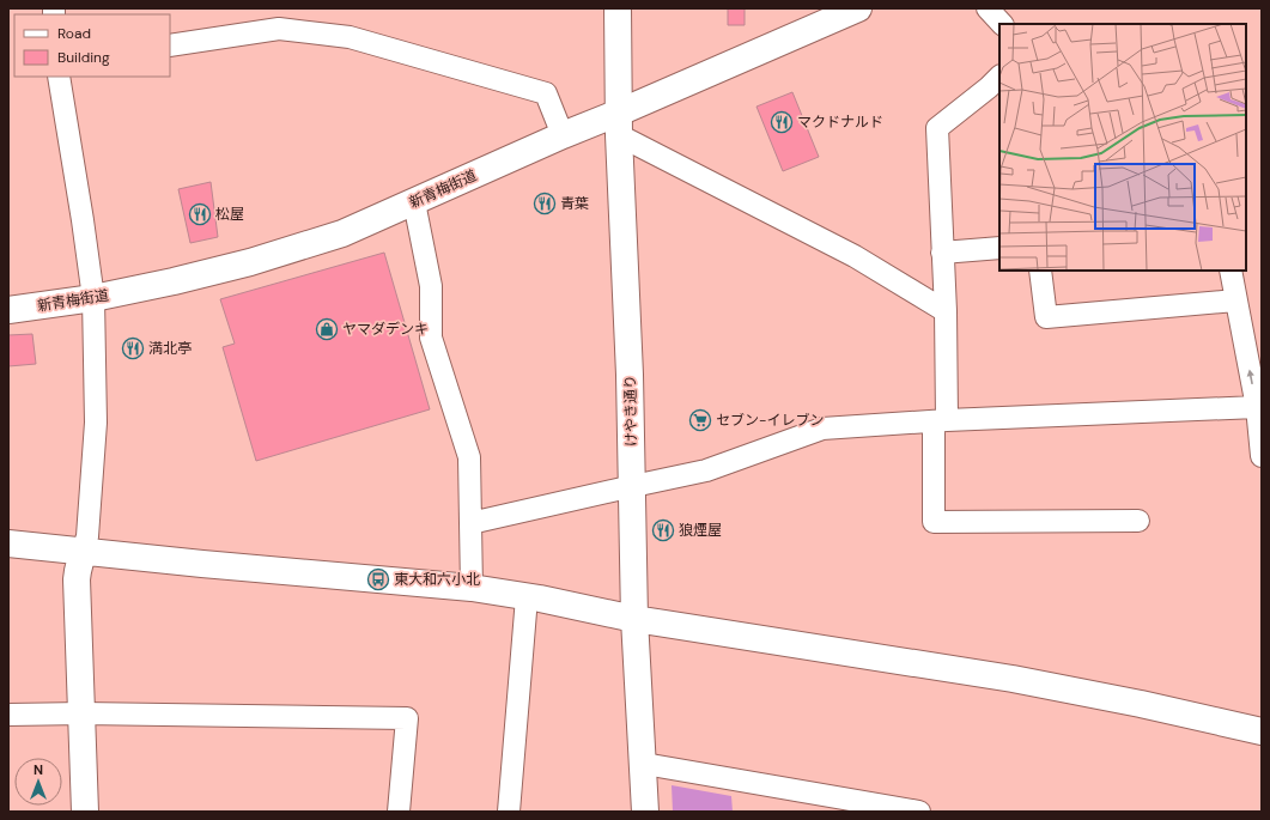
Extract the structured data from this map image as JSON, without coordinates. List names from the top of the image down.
{
  "streets": {
    "street": ["新青梅街道", "けやき通り"]
  },
  "crossings": [
    ["新青梅街道", "けやき通り"]
  ],
  "places": {
    "restaurant": [
      "マクドナルド",
      "青葉",
      "松屋",
      "満北亭",
      "狼煙屋"
    ],
    "shop": ["ヤマダデンキ"],
    "supermarket": ["セブン-イレブン"],
    "bus stop": ["東大和六小北"]
  },
  "legend": ["Road", "Building"],
  "north": "top"
}
